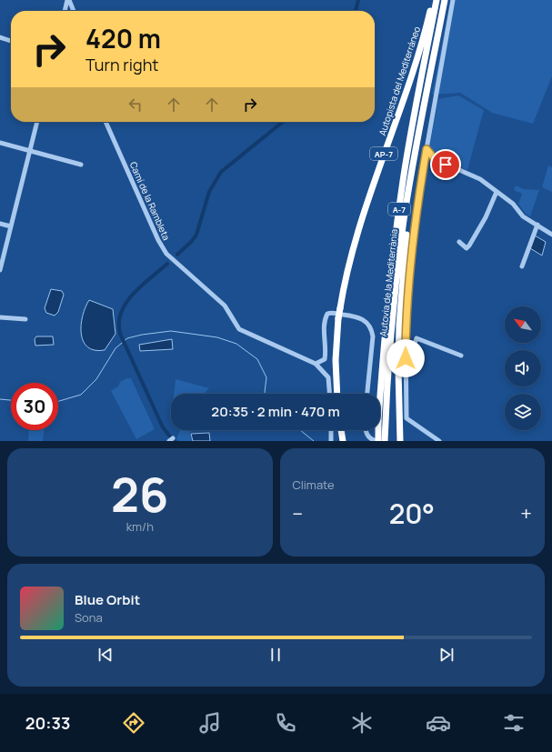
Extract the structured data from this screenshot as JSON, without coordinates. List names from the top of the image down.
{
  "streets": {
    "highway": [
      "Autopista del Mediterráneo",
      "AP-7",
      "A-7",
      "Autovia de la Mediterrània"
    ],
    "street": ["Camí de la Rambleta"]
  },
  "north": "top left",
  "page": {
    "turn": ["420 m", "Turn right"],
    "limit": "30",
    "trip": "20:35 · 2 min · 470 m",
    "tile": [
      ["26", "km/h"],
      "Climate"
    ],
    "heat": ["−", "20°", "+"],
    "song": ["Blue Orbit", "Sona"],
    "tabs": "20:33"
  }
}
